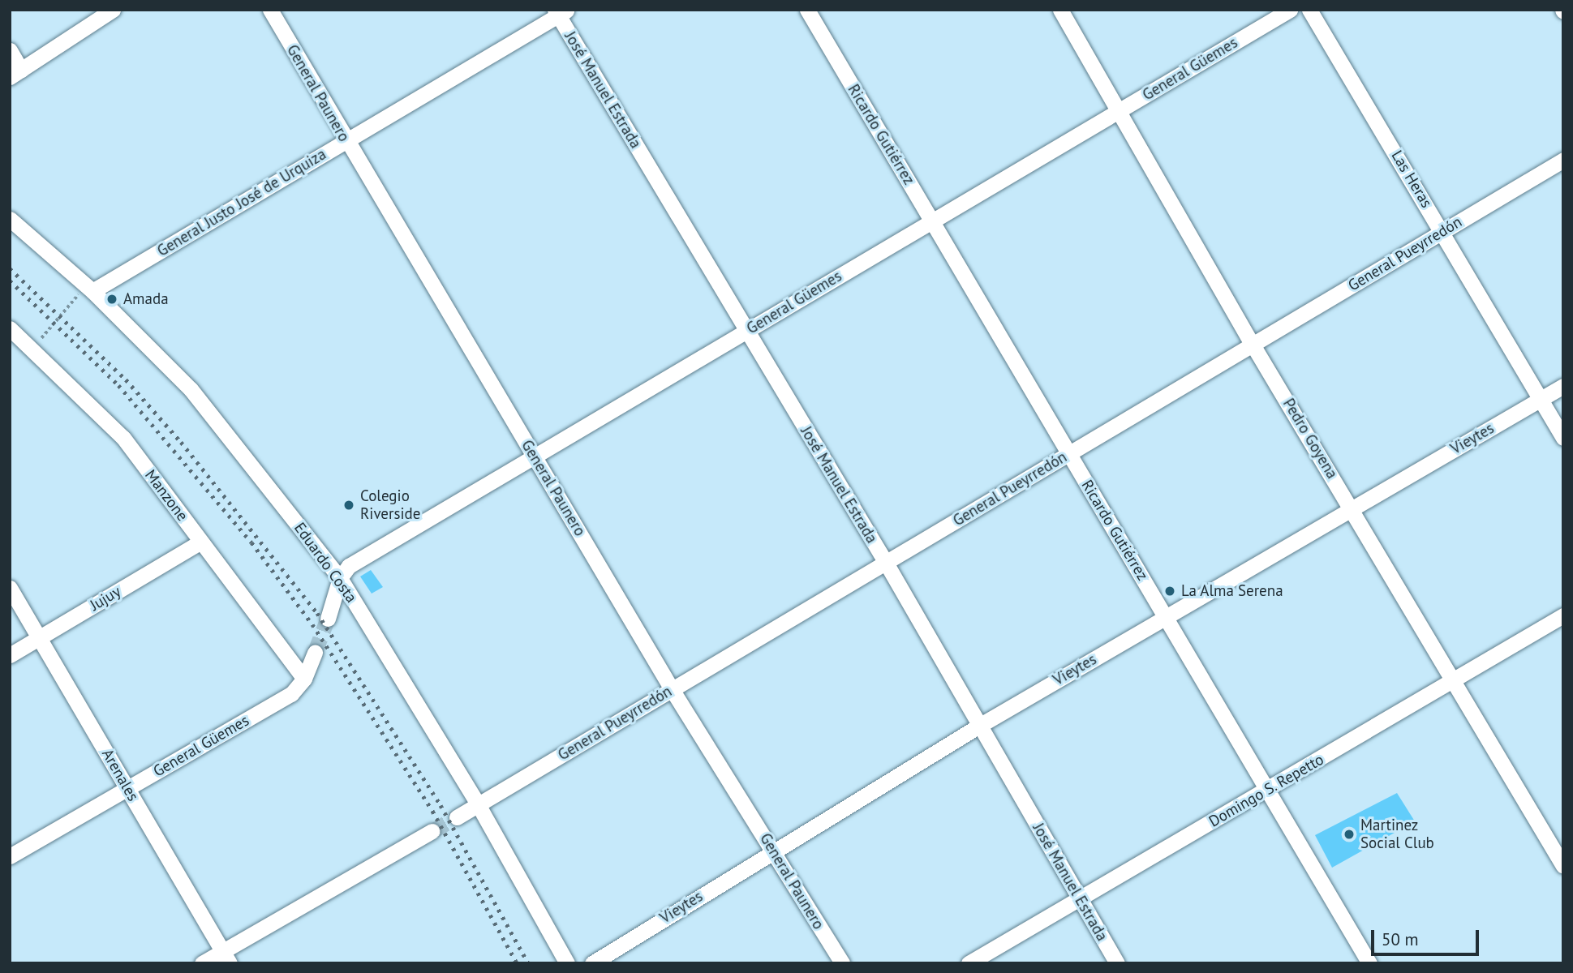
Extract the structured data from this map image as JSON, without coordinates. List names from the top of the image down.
{
  "streets": {
    "street": [
      "General Güemes",
      "José Manuel Estrada",
      "General Paunero",
      "Ricardo Gutiérrez",
      "Las Heras",
      "General Justo José de Urquiza",
      "General Pueyrredón",
      "Pedro Goyena",
      "Vieytes",
      "Manzone",
      "Eduardo Costa",
      "Jujuy",
      "Arenales",
      "Domingo S. Repetto"
    ]
  },
  "crossings": [
    ["General Güemes", "José Manuel Estrada"],
    ["General Güemes", "General Paunero"],
    ["General Güemes", "Ricardo Gutiérrez"],
    ["General Güemes", "Pedro Goyena"],
    ["General Güemes", "Manzone"],
    ["General Güemes", "Eduardo Costa"],
    ["General Güemes", "Arenales"],
    ["José Manuel Estrada", "General Justo José de Urquiza"],
    ["José Manuel Estrada", "General Pueyrredón"],
    ["José Manuel Estrada", "Vieytes"],
    ["José Manuel Estrada", "Domingo S. Repetto"],
    ["General Paunero", "General Justo José de Urquiza"],
    ["General Paunero", "General Pueyrredón"],
    ["General Paunero", "Vieytes"],
    ["Ricardo Gutiérrez", "General Pueyrredón"],
    ["Ricardo Gutiérrez", "Vieytes"],
    ["Ricardo Gutiérrez", "Domingo S. Repetto"],
    ["Las Heras", "General Pueyrredón"],
    ["Las Heras", "Vieytes"],
    ["General Justo José de Urquiza", "Eduardo Costa"],
    ["General Pueyrredón", "Pedro Goyena"],
    ["General Pueyrredón", "Eduardo Costa"],
    ["Pedro Goyena", "Vieytes"],
    ["Pedro Goyena", "Domingo S. Repetto"],
    ["Manzone", "Jujuy"],
    ["Jujuy", "Arenales"]
  ],
  "places": [
    "Amada",
    "Colegio Riverside",
    "La Alma Serena",
    "Martinez Social Club"
  ],
  "scale_bar": "50 m"
}
